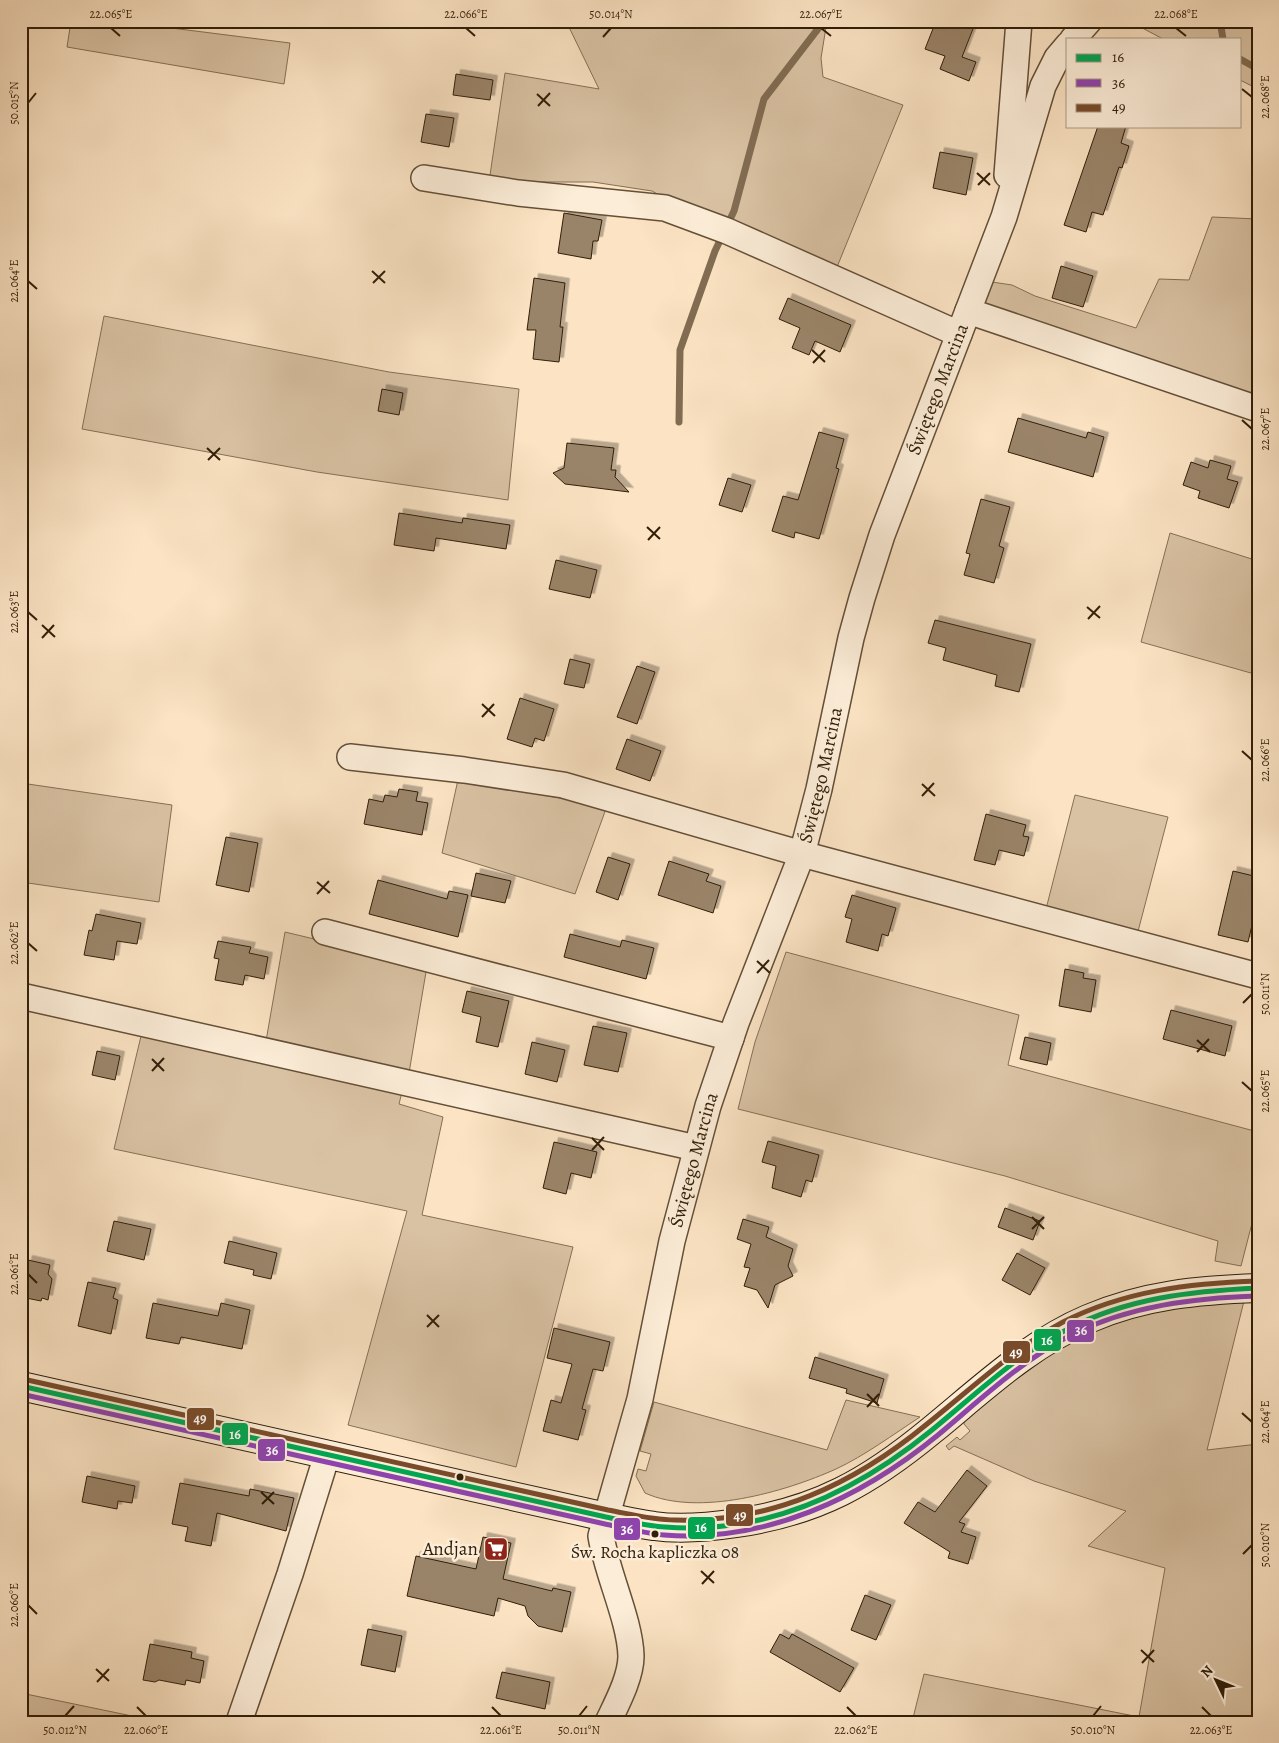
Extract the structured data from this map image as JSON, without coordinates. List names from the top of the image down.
{
  "streets": {
    "street": ["Świętego Marcina"]
  },
  "places": {
    "other": ["Św. Rocha kapliczka 08"],
    "supermarket": ["Andjan"]
  },
  "lines": ["transit line 49", "transit line 16", "transit line 36"],
  "legend": ["16", "36", "49"],
  "north": "top left",
  "coordinates": [
    "22.065°E",
    "22.066°E",
    "50.014°N",
    "22.067°E",
    "22.068°E",
    "50.015°N",
    "22.064°E",
    "22.063°E",
    "22.062°E",
    "50.011°N",
    "22.061°E",
    "50.010°N",
    "22.060°E",
    "50.012°N"
  ]
}
